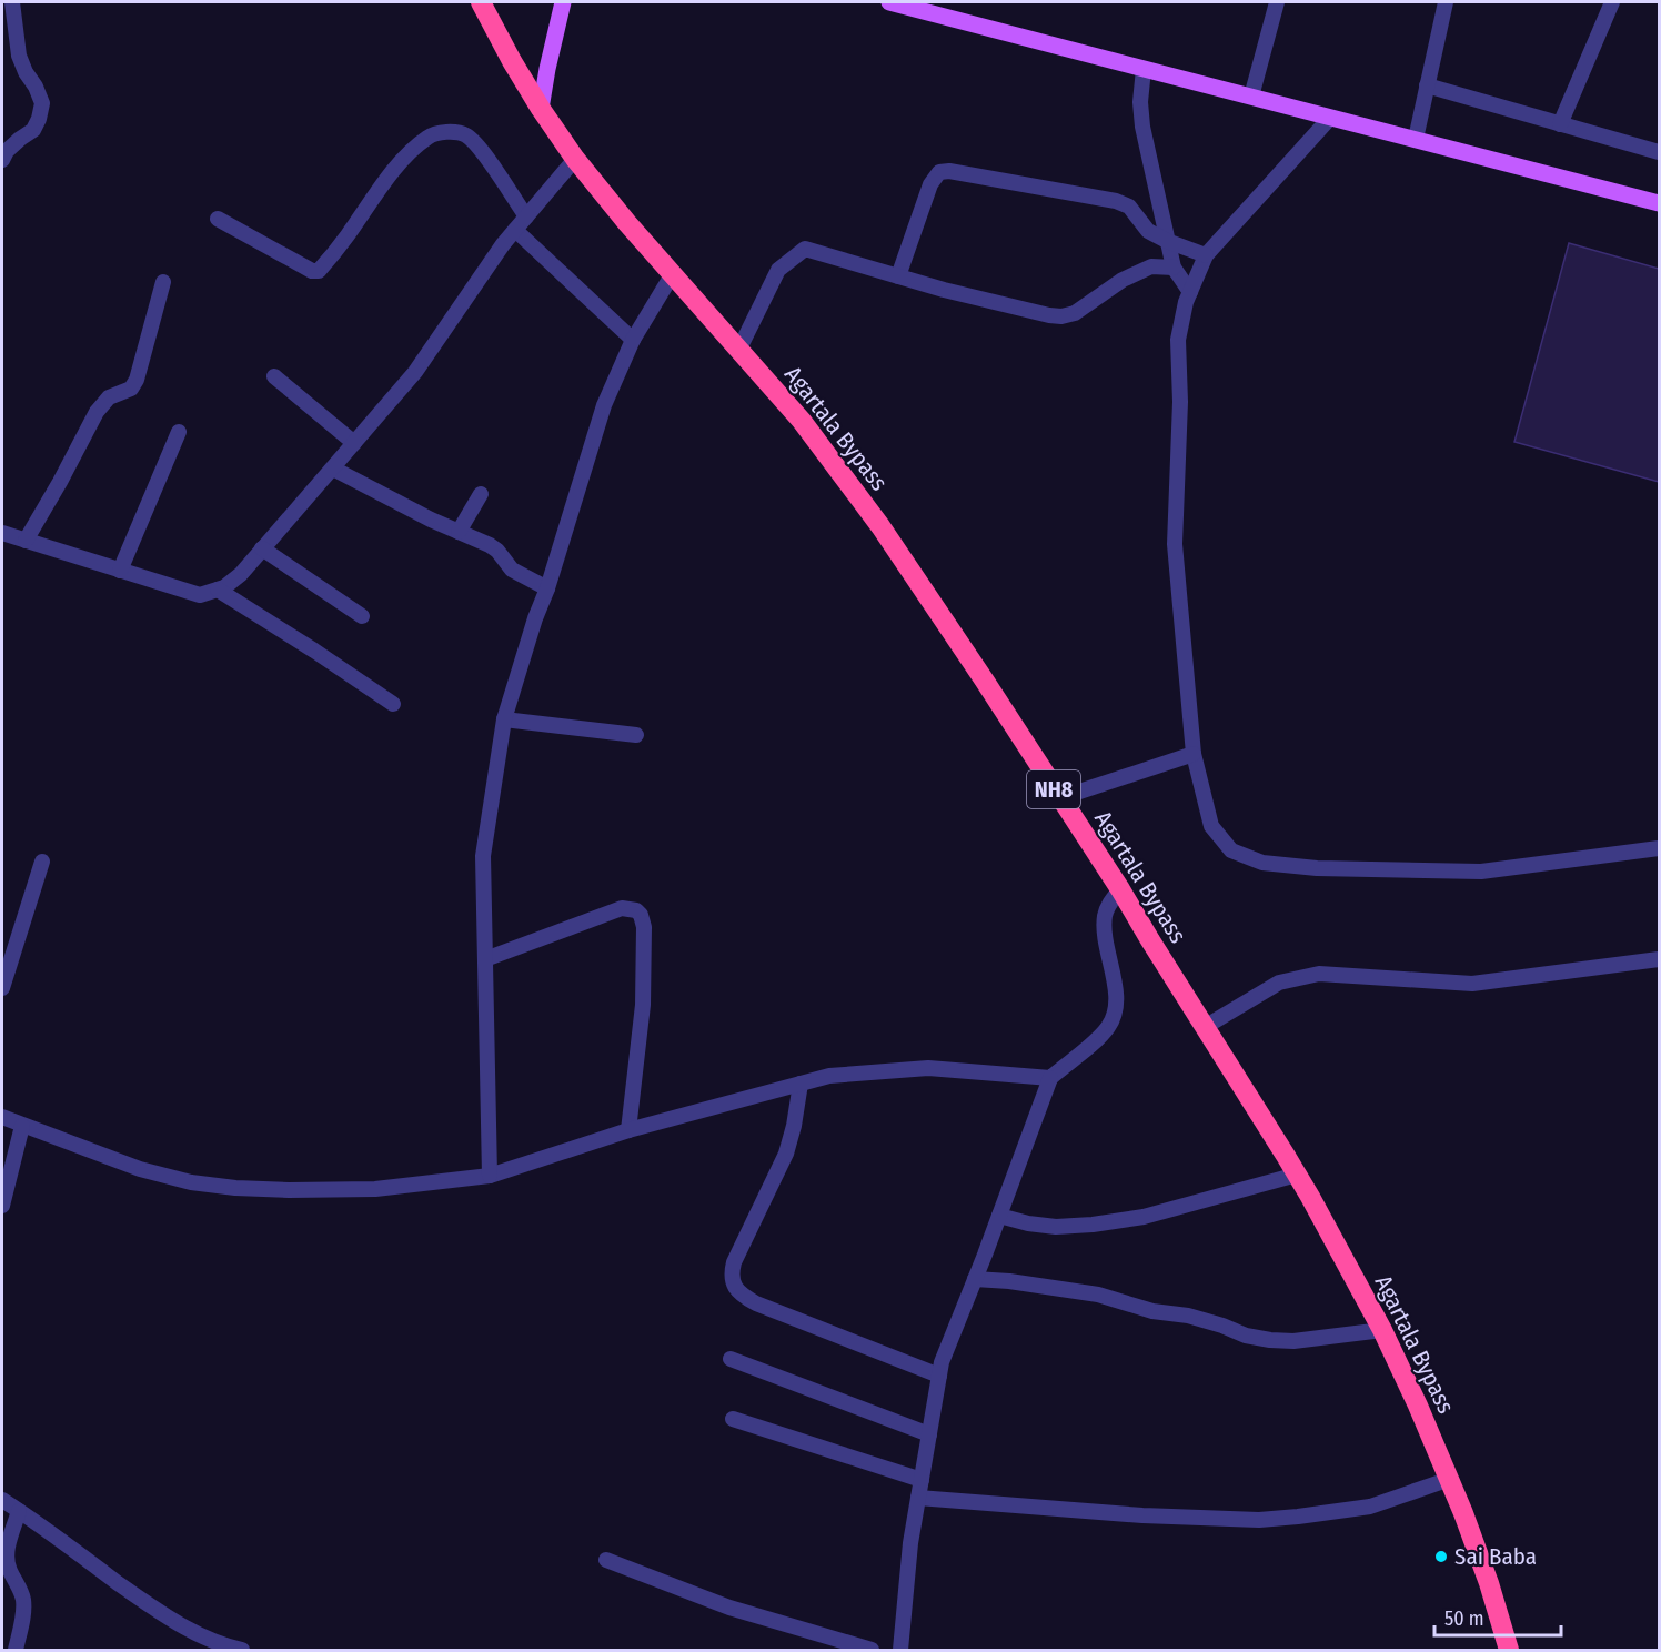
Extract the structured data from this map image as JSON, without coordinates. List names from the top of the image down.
{
  "streets": {
    "highway": ["Agartala Bypass", "NH8"]
  },
  "places": ["Sai Baba"],
  "scale_bar": "50 m"
}
